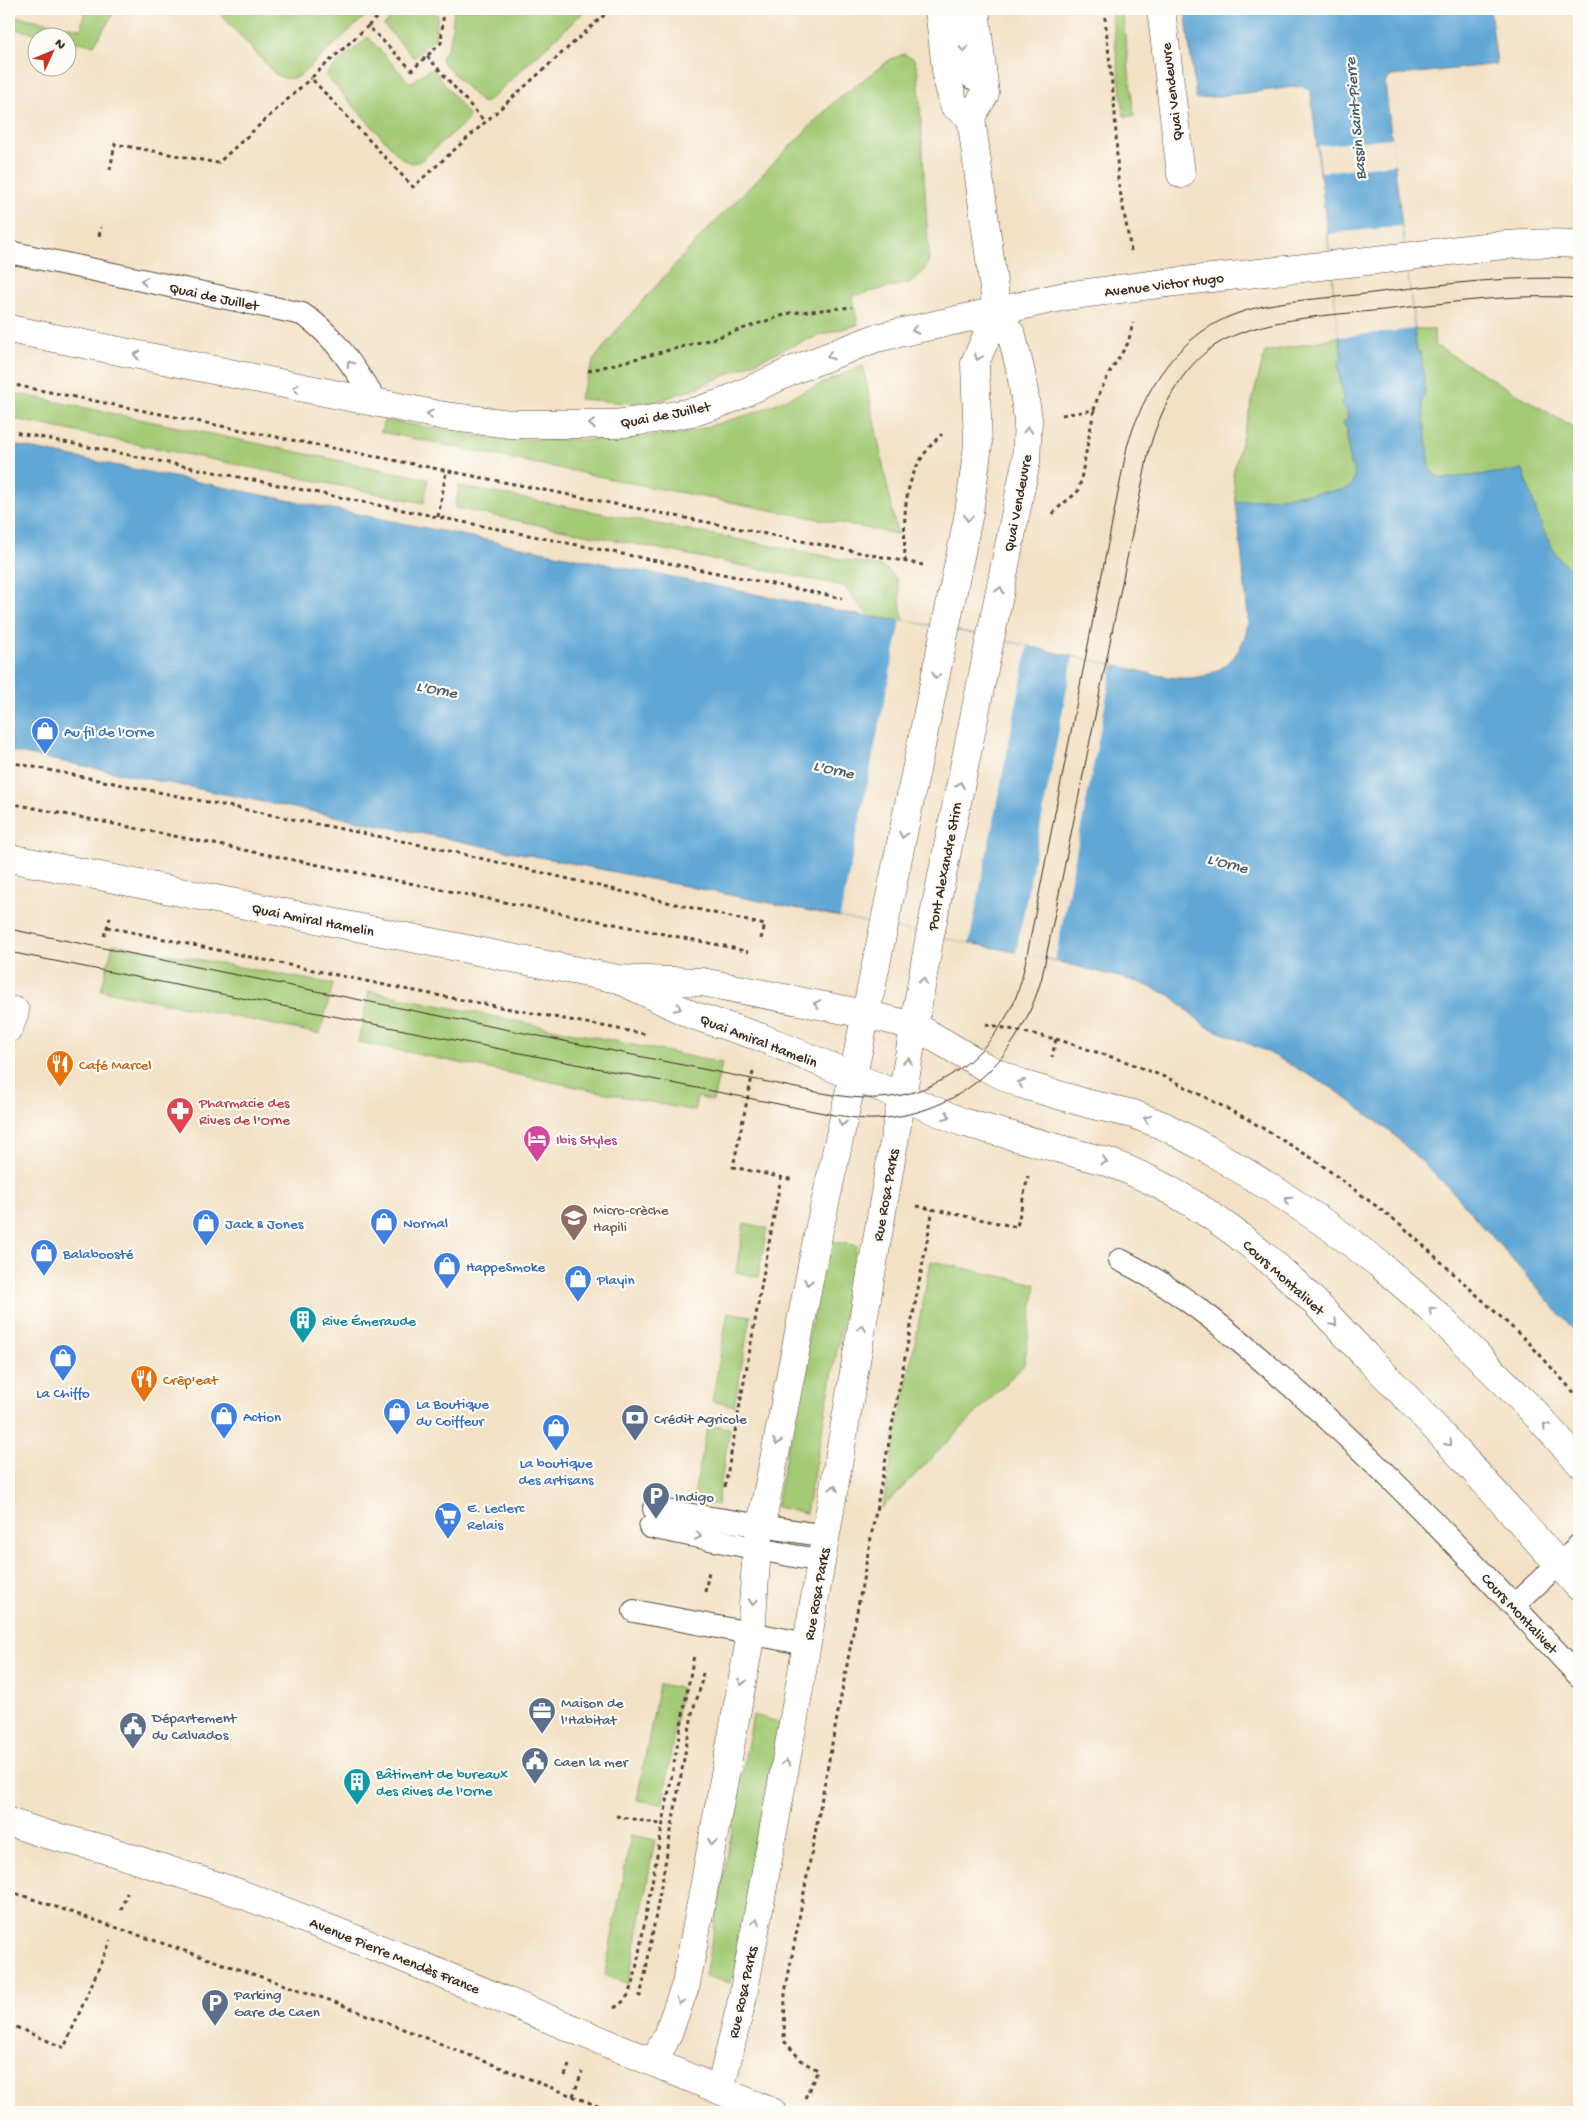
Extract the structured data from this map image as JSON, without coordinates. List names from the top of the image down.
{
  "streets": {
    "main road": [
      "Quai Vendeuvre",
      "Avenue Victor Hugo",
      "Quai de Juillet",
      "Pont Alexandre Stirn",
      "Quai Amiral Hamelin",
      "Rue Rosa Parks",
      "Cours Montalivet",
      "Avenue Pierre Mendès France"
    ]
  },
  "crossings": [
    ["Quai Vendeuvre", "Avenue Victor Hugo"],
    ["Quai Vendeuvre", "Quai de Juillet"],
    ["Quai Vendeuvre", "Pont Alexandre Stirn"],
    ["Avenue Victor Hugo", "Quai de Juillet"],
    ["Pont Alexandre Stirn", "Quai Amiral Hamelin"],
    ["Pont Alexandre Stirn", "Rue Rosa Parks"],
    ["Pont Alexandre Stirn", "Cours Montalivet"],
    ["Quai Amiral Hamelin", "Rue Rosa Parks"],
    ["Quai Amiral Hamelin", "Cours Montalivet"],
    ["Rue Rosa Parks", "Cours Montalivet"],
    ["Rue Rosa Parks", "Avenue Pierre Mendès France"]
  ],
  "one_way": ["Quai de Juillet"],
  "water": ["Bassin Saint-Pierre", "L'Orne"],
  "places": {
    "shop": [
      "Au fil de l'Orne",
      "Normal",
      "Jack & Jones",
      "Balaboosté",
      "HappeSmoke",
      "Playin",
      "La Chiffo",
      "La Boutique du Coiffeur",
      "Action",
      "La boutique des artisans"
    ],
    "restaurant": ["Café Marcel", "Crêp'eat"],
    "pharmacy": ["Pharmacie des Rives de l'Orne"],
    "hotel": ["Ibis Styles"],
    "school or university": ["Micro-crèche Hapili"],
    "building": ["Rive Émeraude", "Bâtiment de bureaux des Rives de l'Orne"],
    "bank": ["Crédit Agricole"],
    "parking": ["Indigo", "Parking Gare de Caen"],
    "supermarket": ["E. Leclerc Relais"],
    "office": ["Maison de l'Habitat"],
    "public building": ["Département du Calvados", "Caen la mer"]
  },
  "north": "top right"
}
